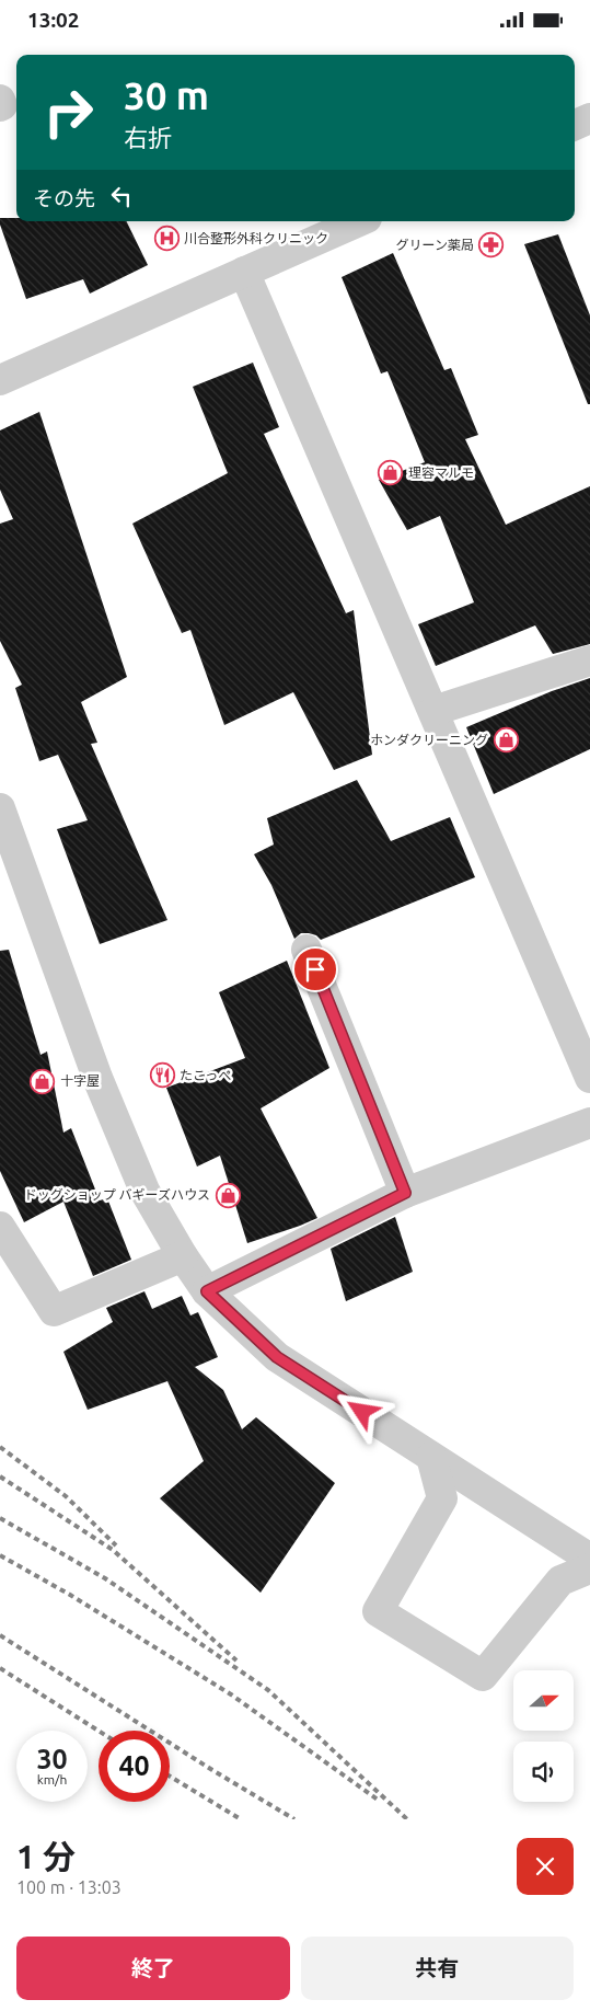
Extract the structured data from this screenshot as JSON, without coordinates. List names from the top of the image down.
{
  "places": {
    "hospital": ["川合整形外科クリニック"],
    "pharmacy": ["グリーン薬局"],
    "shop": [
      "理容マルモ",
      "ホンダクリーニング",
      "十字屋",
      "ドッグショップ バギーズハウス"
    ],
    "restaurant": ["たこっぺ"]
  },
  "north": "right",
  "page": {
    "status": "13:02",
    "turn": ["30 m", "右折"],
    "then": "その先",
    "speed": "30 km/h",
    "limit": "40",
    "heading": ["1 分", "100 m · 13:03"],
    "buttons": ["終了", "共有"]
  }
}
